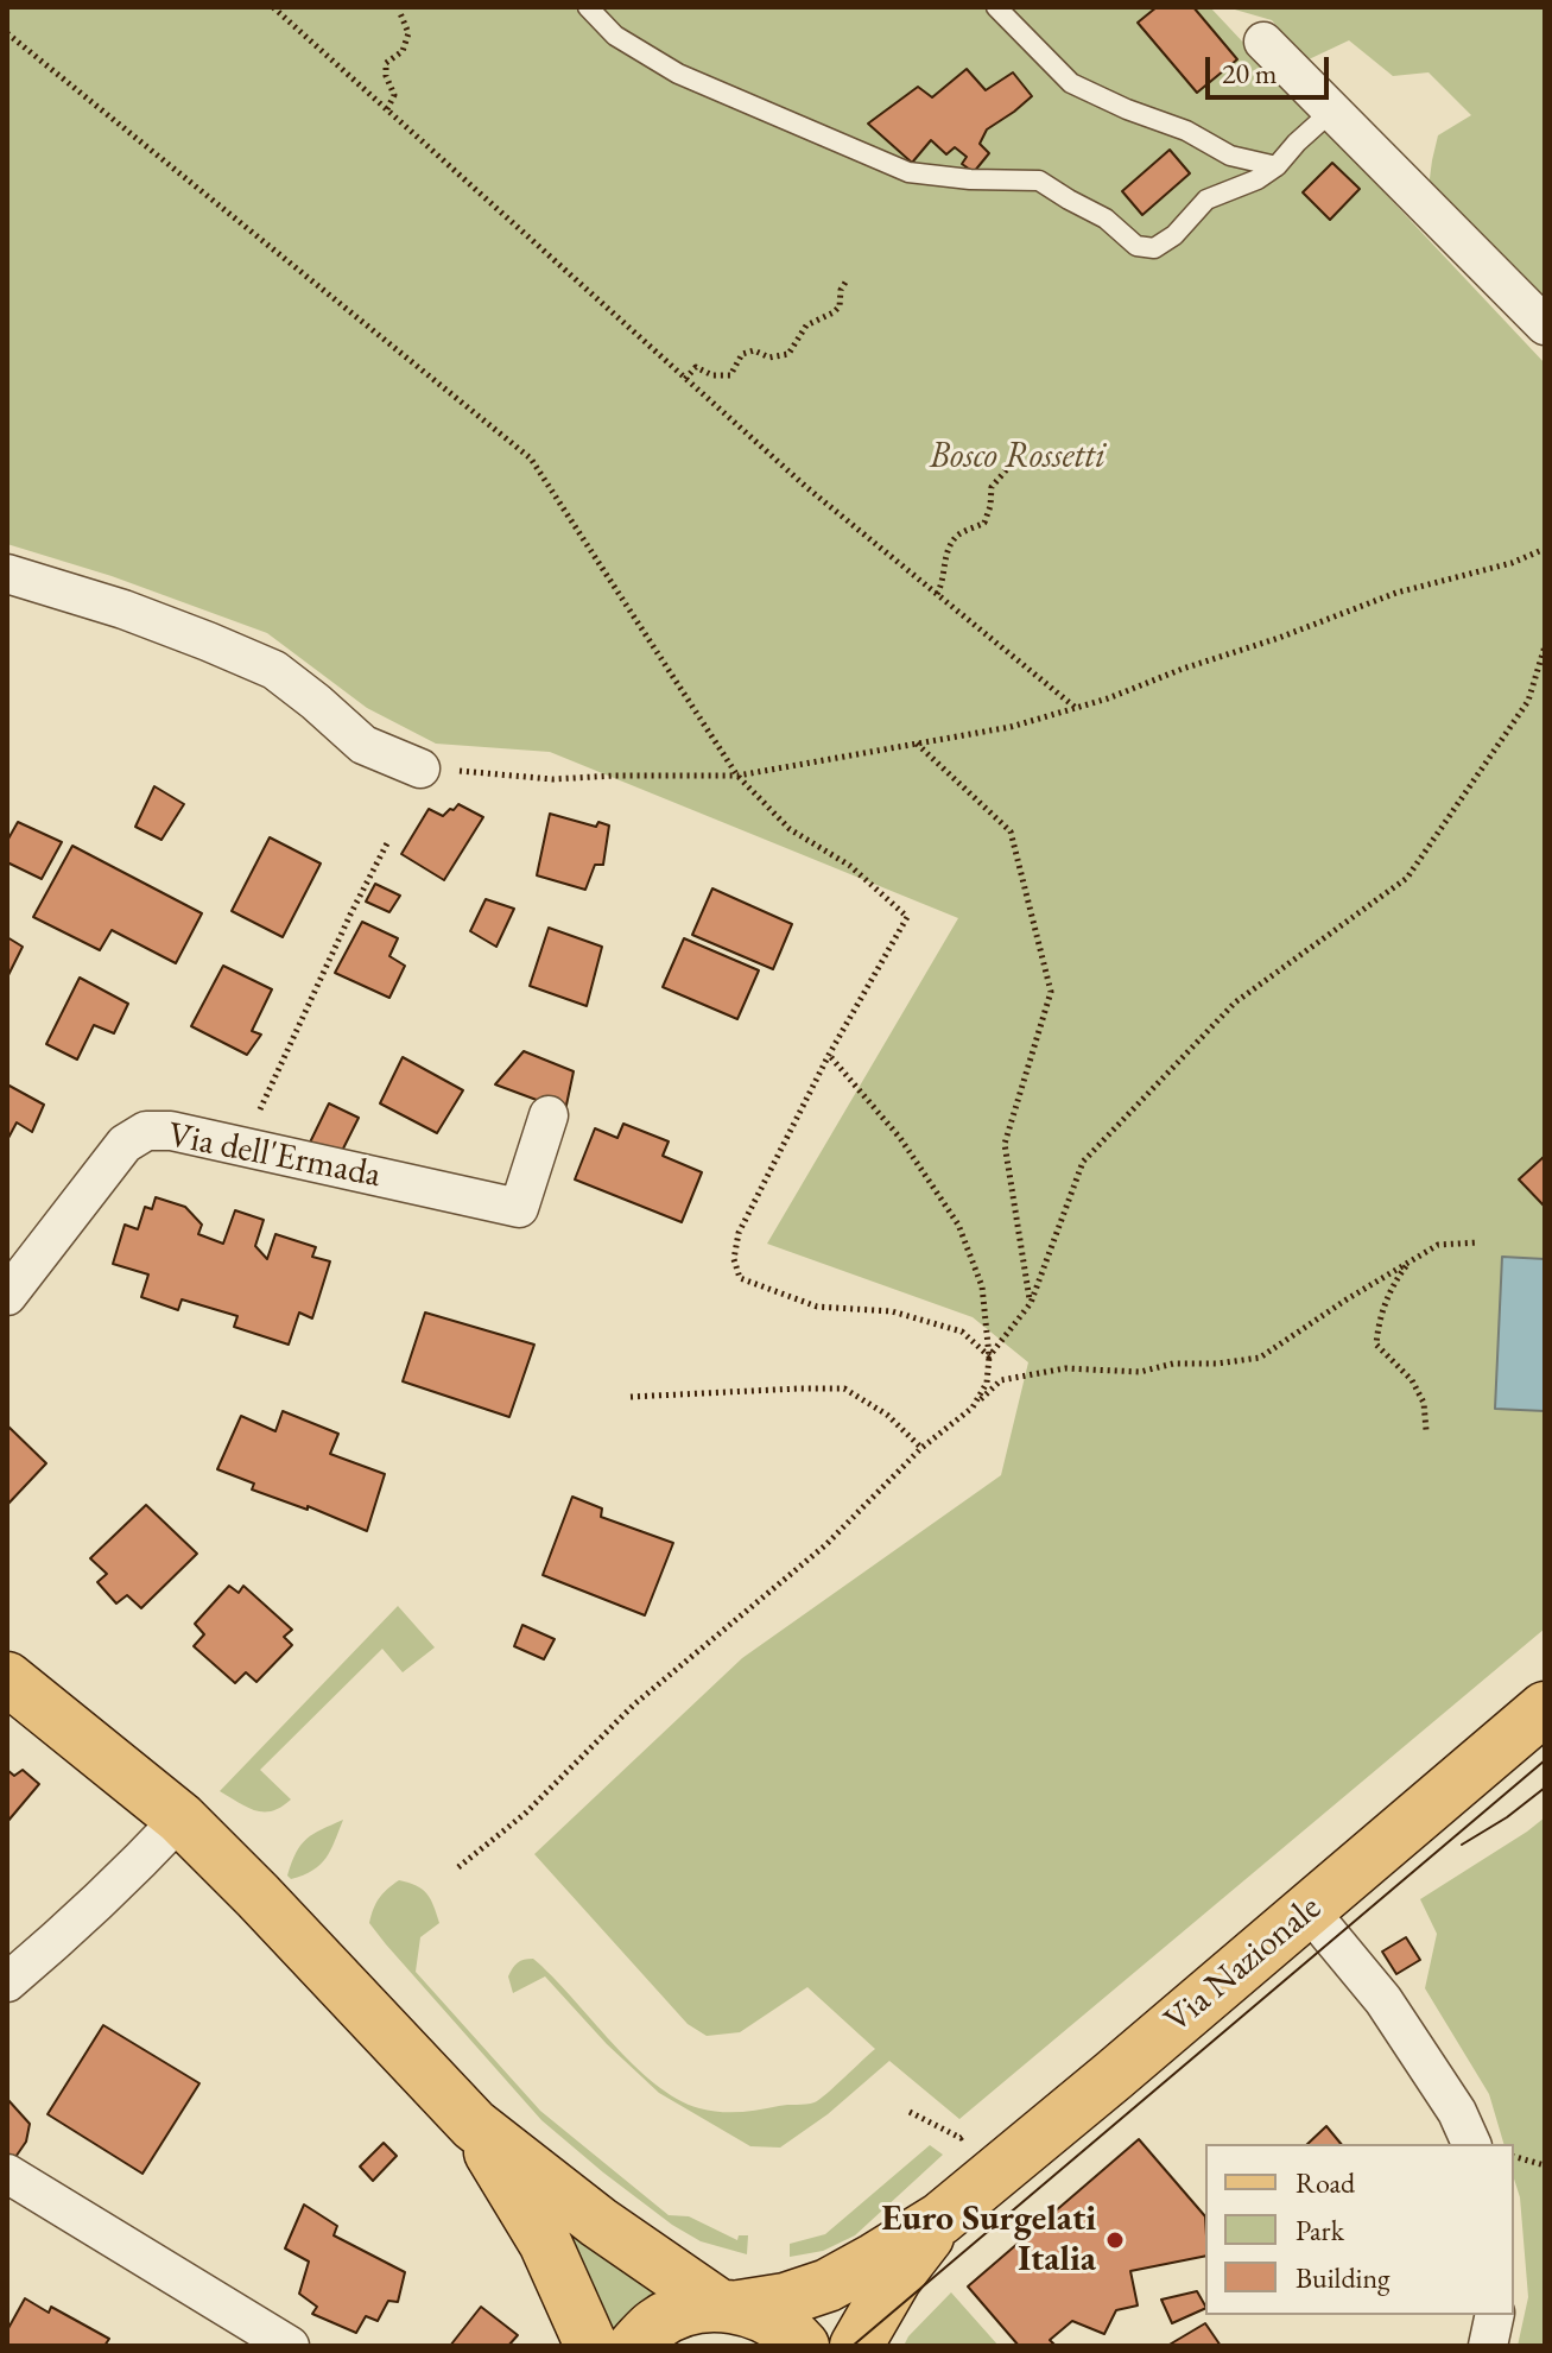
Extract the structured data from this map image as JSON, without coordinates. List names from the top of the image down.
{
  "streets": {
    "main road": ["Via Nazionale"],
    "street": ["Via dell'Ermada"]
  },
  "parks": ["Bosco Rossetti"],
  "places": ["Euro Surgelati Italia"],
  "legend": ["Road", "Park", "Building"],
  "scale_bar": "20 m"
}
